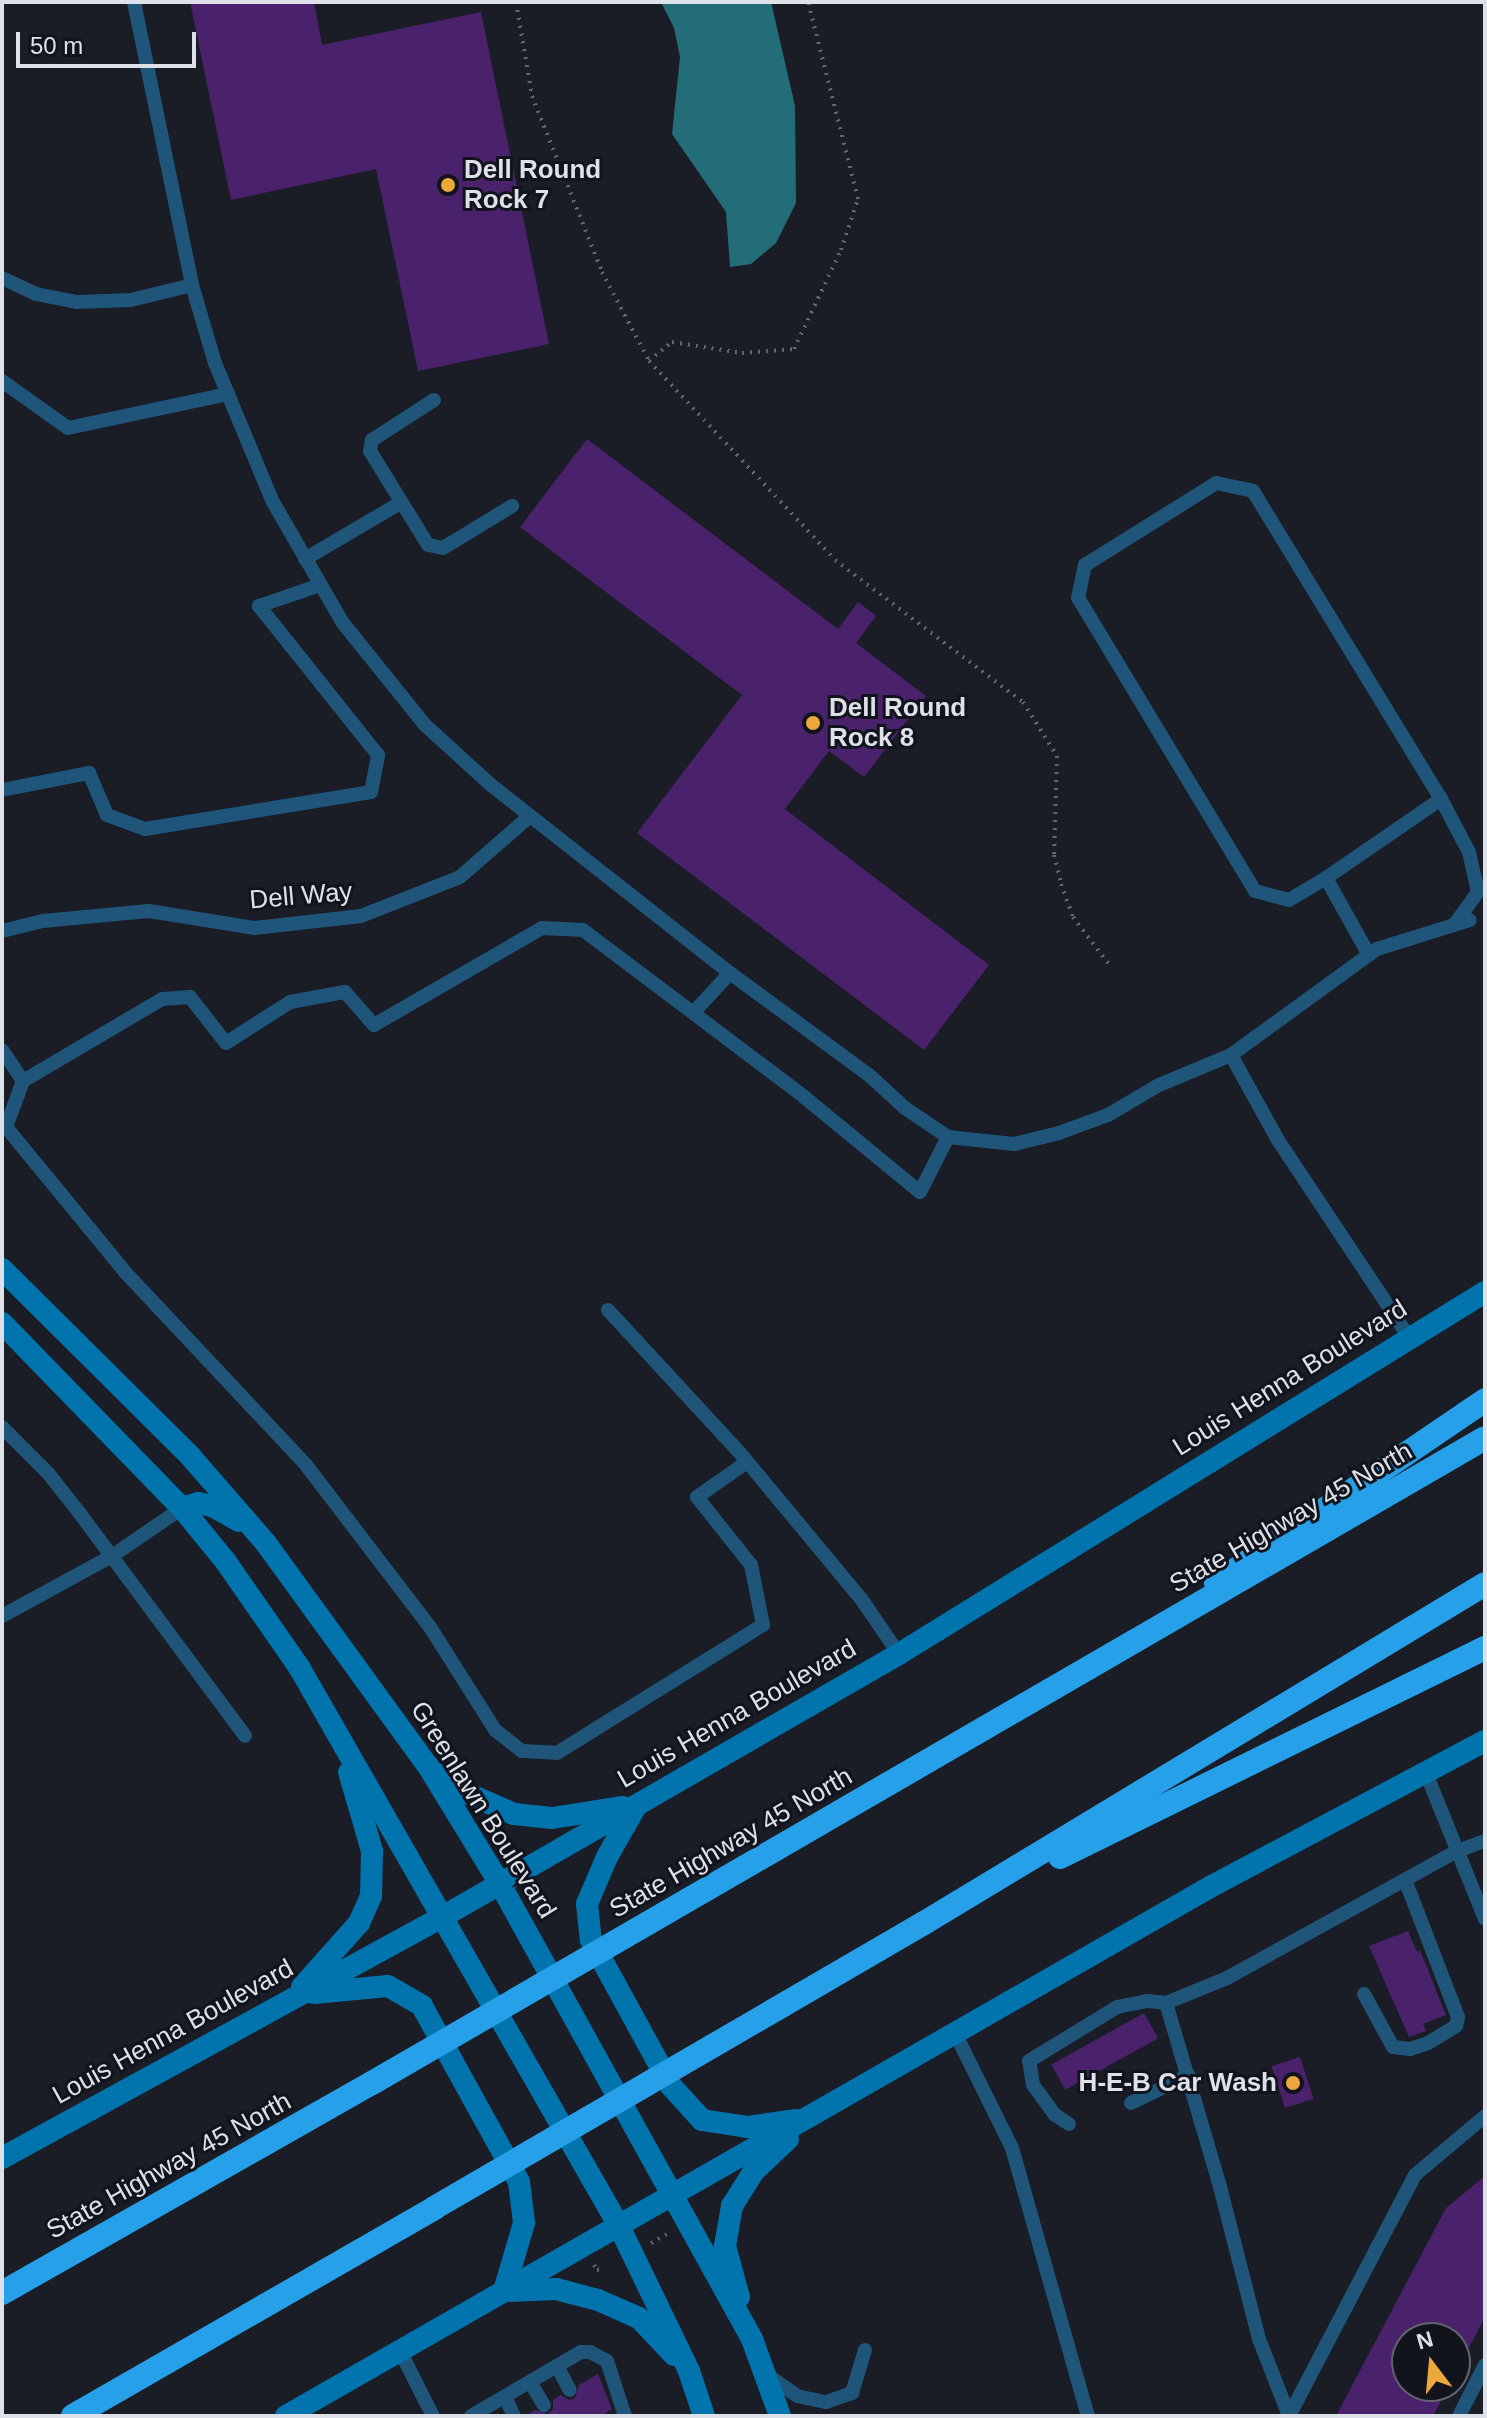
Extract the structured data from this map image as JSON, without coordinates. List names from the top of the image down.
{
  "streets": {
    "highway": ["State Highway 45 North"],
    "main road": ["Louis Henna Boulevard", "Greenlawn Boulevard"],
    "lane": ["Dell Way"]
  },
  "crossings": [
    ["Louis Henna Boulevard", "Greenlawn Boulevard"]
  ],
  "places": ["Dell Round Rock 7", "Dell Round Rock 8", "H-E-B Car Wash"],
  "scale_bar": "50 m",
  "north": "top"
}
